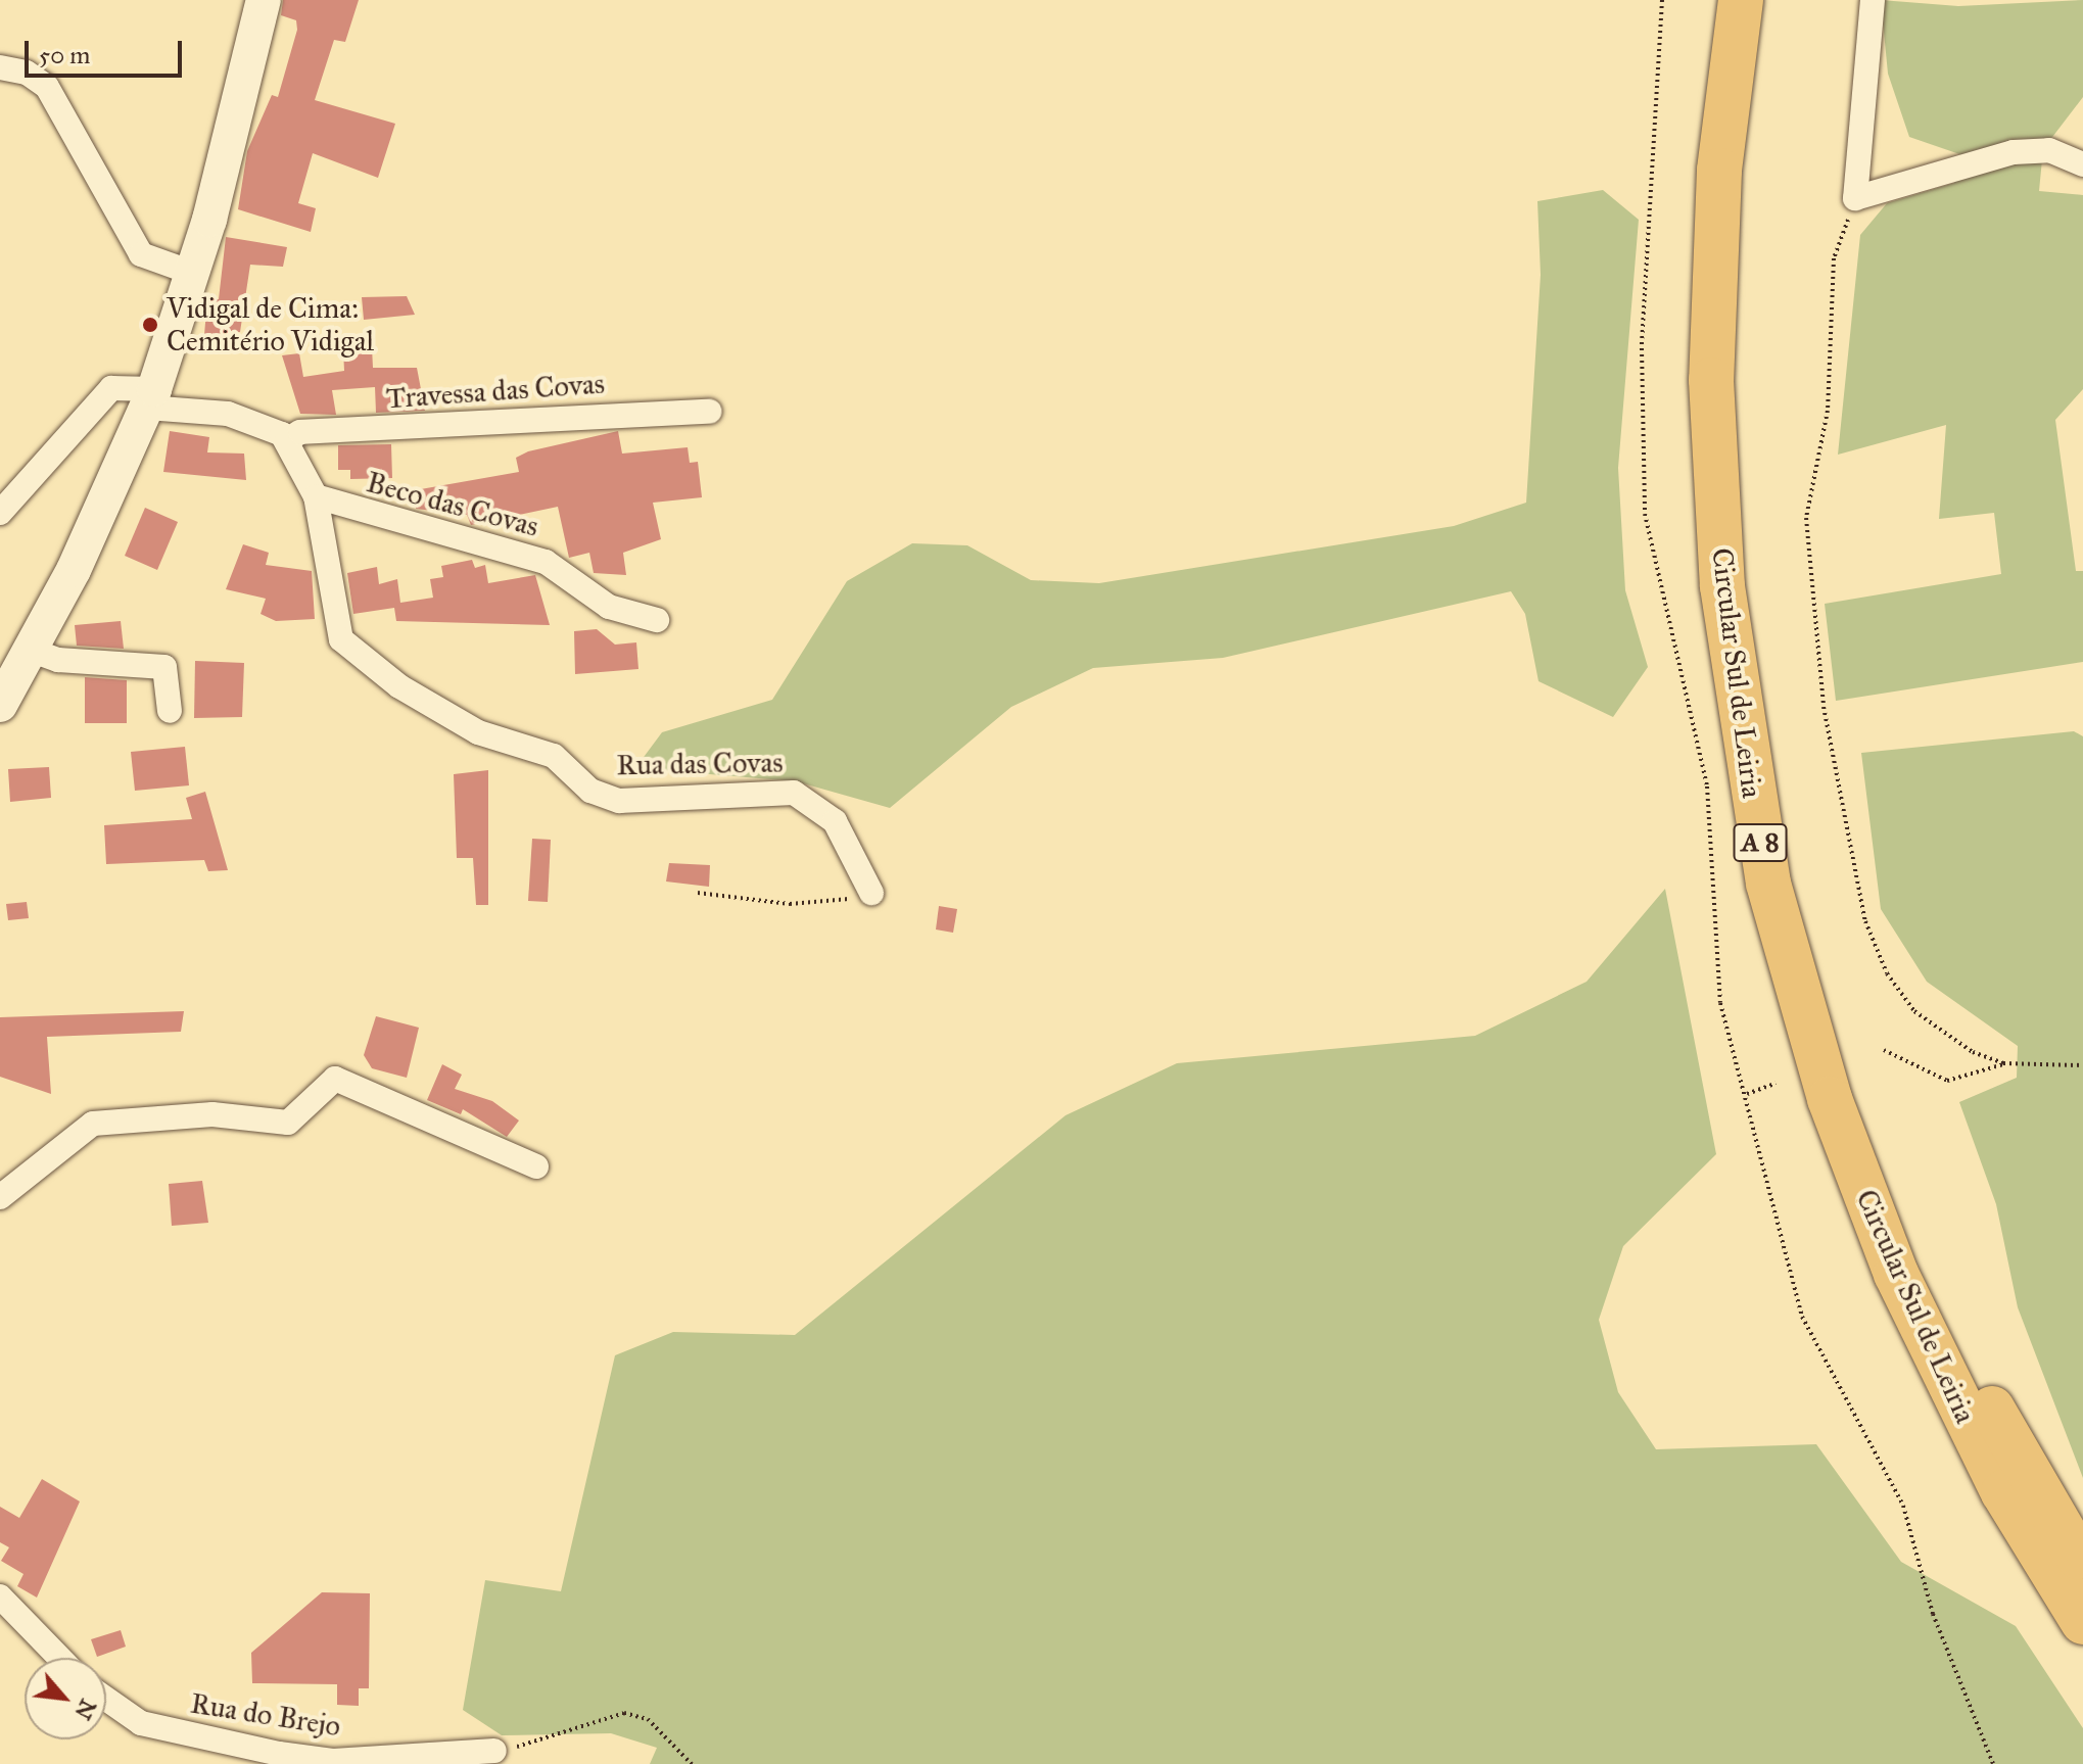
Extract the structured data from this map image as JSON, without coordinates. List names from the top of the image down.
{
  "streets": {
    "highway": ["Circular Sul de Leiria", "A 8"],
    "street": [
      "Travessa das Covas",
      "Beco das Covas",
      "Rua das Covas",
      "Rua do Brejo"
    ]
  },
  "crossings": [
    ["Travessa das Covas", "Rua das Covas"],
    ["Beco das Covas", "Rua das Covas"]
  ],
  "places": ["Vidigal de Cima: Cemitério Vidigal"],
  "scale_bar": "50 m",
  "north": "bottom right"
}
